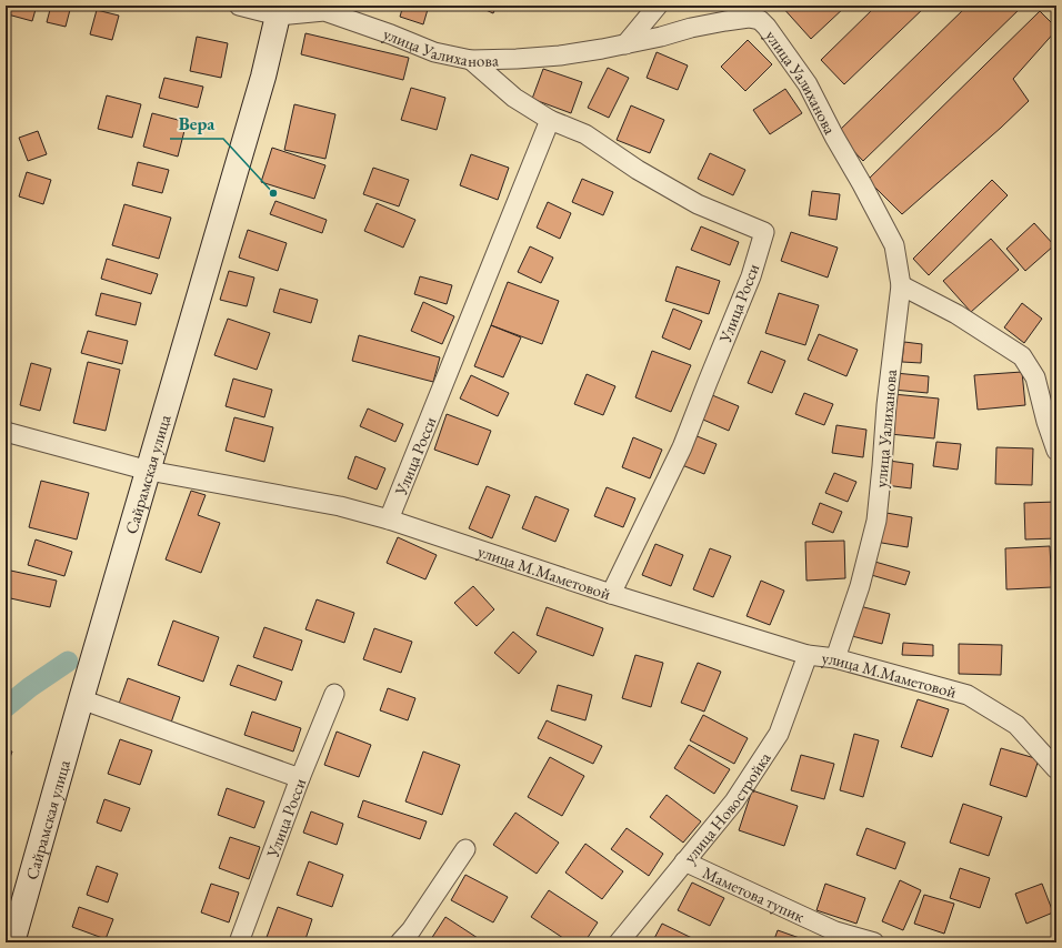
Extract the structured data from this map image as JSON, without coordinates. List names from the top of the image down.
{
  "streets": {
    "main road": ["Сайрамская улица"],
    "street": [
      "улица Уалиханова",
      "Улица Росси",
      "улица М.Маметовой",
      "улица Новостройка",
      "Маметова тупик"
    ]
  },
  "crossings": [
    ["улица Уалиханова", "Улица Росси"],
    ["улица Уалиханова", "Сайрамская улица"],
    ["улица Уалиханова", "улица М.Маметовой"],
    ["Улица Росси", "улица М.Маметовой"],
    ["Сайрамская улица", "улица М.Маметовой"],
    ["улица М.Маметовой", "улица Новостройка"],
    ["улица Новостройка", "Маметова тупик"]
  ],
  "places": ["Вера"]
}
